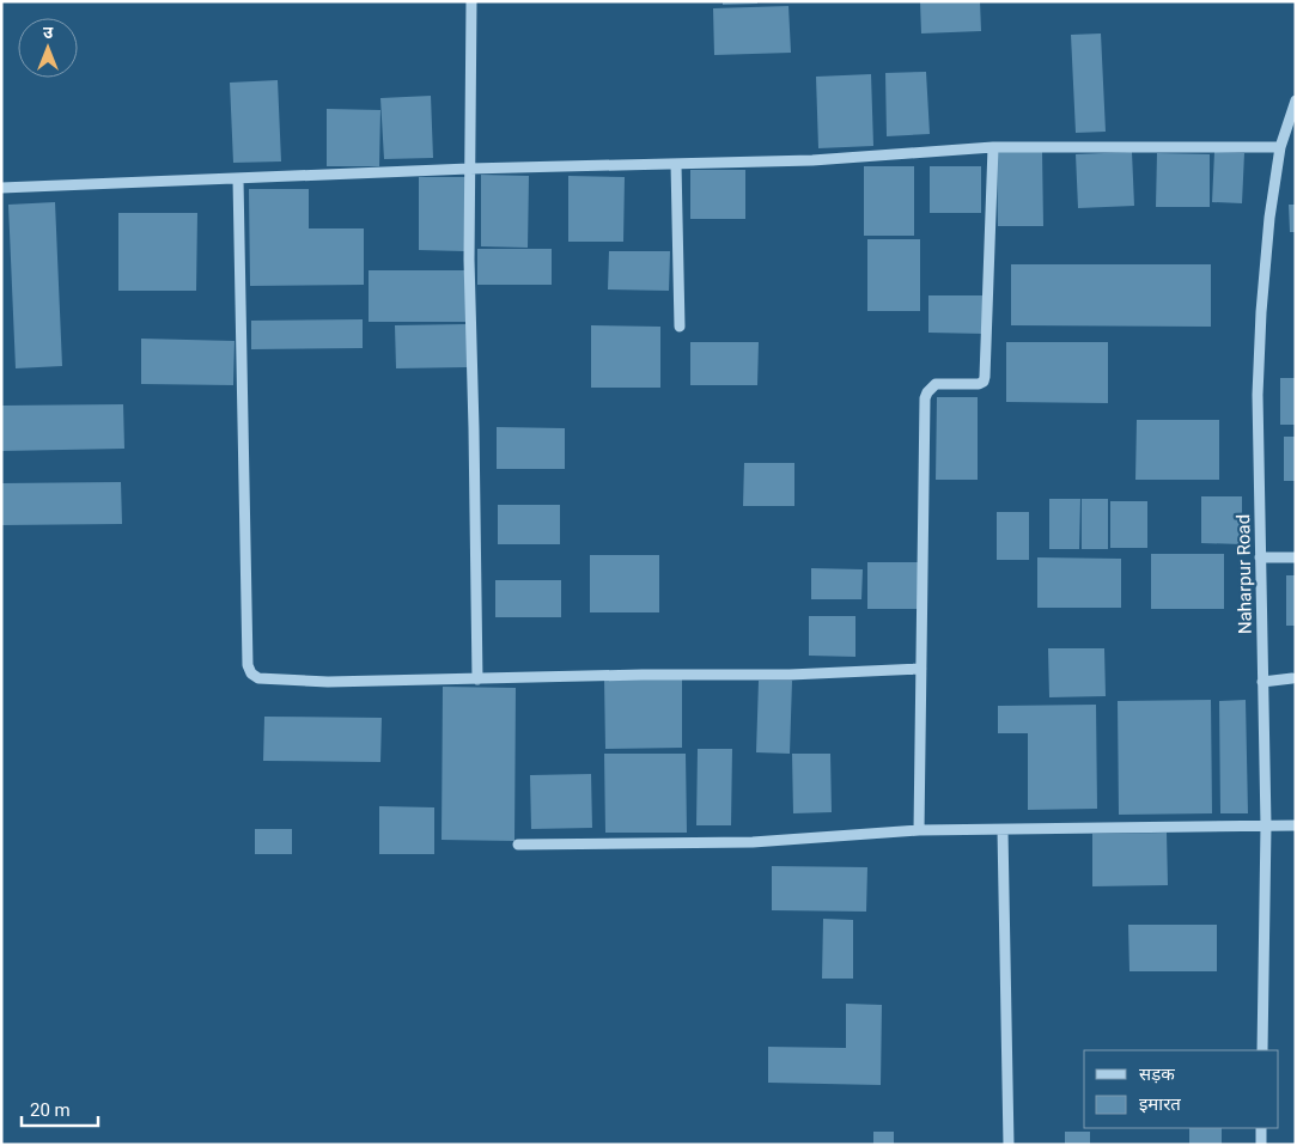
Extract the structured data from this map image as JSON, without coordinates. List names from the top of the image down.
{
  "streets": {
    "street": ["Naharpur Road"]
  },
  "legend": ["सड़क", "इमारत"],
  "scale_bar": "20 m",
  "north": "top"
}
